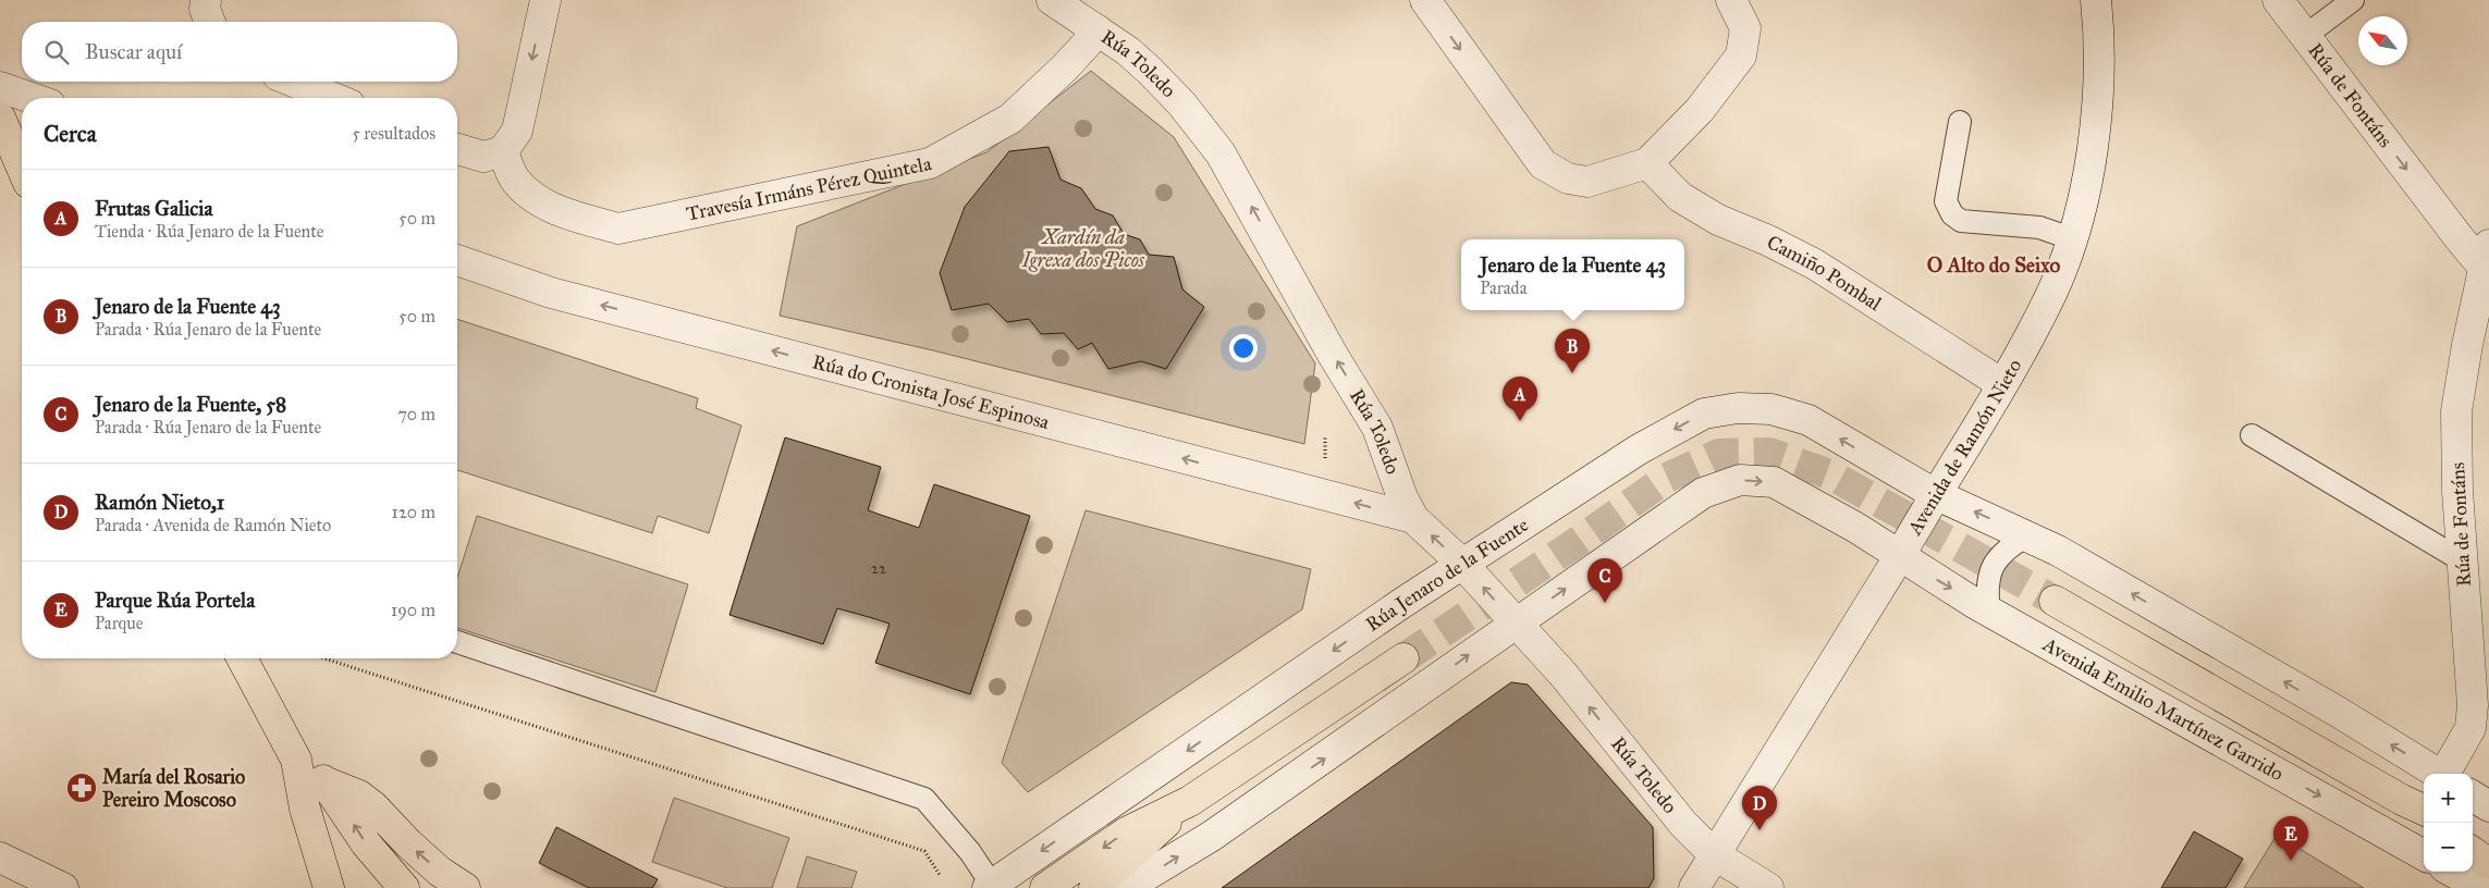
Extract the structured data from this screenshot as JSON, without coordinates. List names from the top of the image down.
{
  "streets": {
    "main road": ["Avenida Emilio Martínez Garrido"],
    "street": [
      "Rúa Toledo",
      "Rúa de Fontáns",
      "Travesía Irmáns Pérez Quintela",
      "Camiño Pombal",
      "Rúa do Cronista José Espinosa",
      "Avenida de Ramón Nieto",
      "Rúa Jenaro de la Fuente"
    ]
  },
  "crossings": [
    ["Rúa Toledo", "Travesía Irmáns Pérez Quintela"],
    ["Rúa Toledo", "Rúa do Cronista José Espinosa"],
    ["Rúa Toledo", "Avenida de Ramón Nieto"],
    ["Rúa Toledo", "Rúa Jenaro de la Fuente"],
    ["Camiño Pombal", "Avenida de Ramón Nieto"],
    ["Avenida de Ramón Nieto", "Rúa Jenaro de la Fuente"],
    ["Avenida de Ramón Nieto", "Avenida Emilio Martínez Garrido"]
  ],
  "one_way": ["Rúa Toledo", "Rúa do Cronista José Espinosa"],
  "districts": ["O Alto do Seixo"],
  "parks": ["Xardín da Igrexa dos Picos"],
  "places": {
    "pharmacy": ["María del Rosario Pereiro Moscoso"]
  },
  "house_numbers": ["22"],
  "north": "top left",
  "page": {
    "search": "Buscar aquí",
    "heading": ["Cerca", "5 resultados"],
    "list": [
      {
        "mark": "A",
        "name": "Frutas Galicia",
        "note": "Tienda · Rúa Jenaro de la Fuente",
        "value": "50 m"
      },
      {
        "mark": "B",
        "name": "Jenaro de la Fuente 43",
        "note": "Parada · Rúa Jenaro de la Fuente",
        "value": "50 m"
      },
      {
        "mark": "C",
        "name": "Jenaro de la Fuente, 58",
        "note": "Parada · Rúa Jenaro de la Fuente",
        "value": "70 m"
      },
      {
        "mark": "D",
        "name": "Ramón Nieto,1",
        "note": "Parada · Avenida de Ramón Nieto",
        "value": "120 m"
      },
      {
        "mark": "E",
        "name": "Parque Rúa Portela",
        "note": "Parque",
        "value": "190 m"
      }
    ],
    "popup": ["Jenaro de la Fuente 43", "Parada"],
    "pins": [
      "B",
      "A",
      "C",
      "D",
      "E"
    ],
    "map_buttons": ["+", "−"]
  }
}
